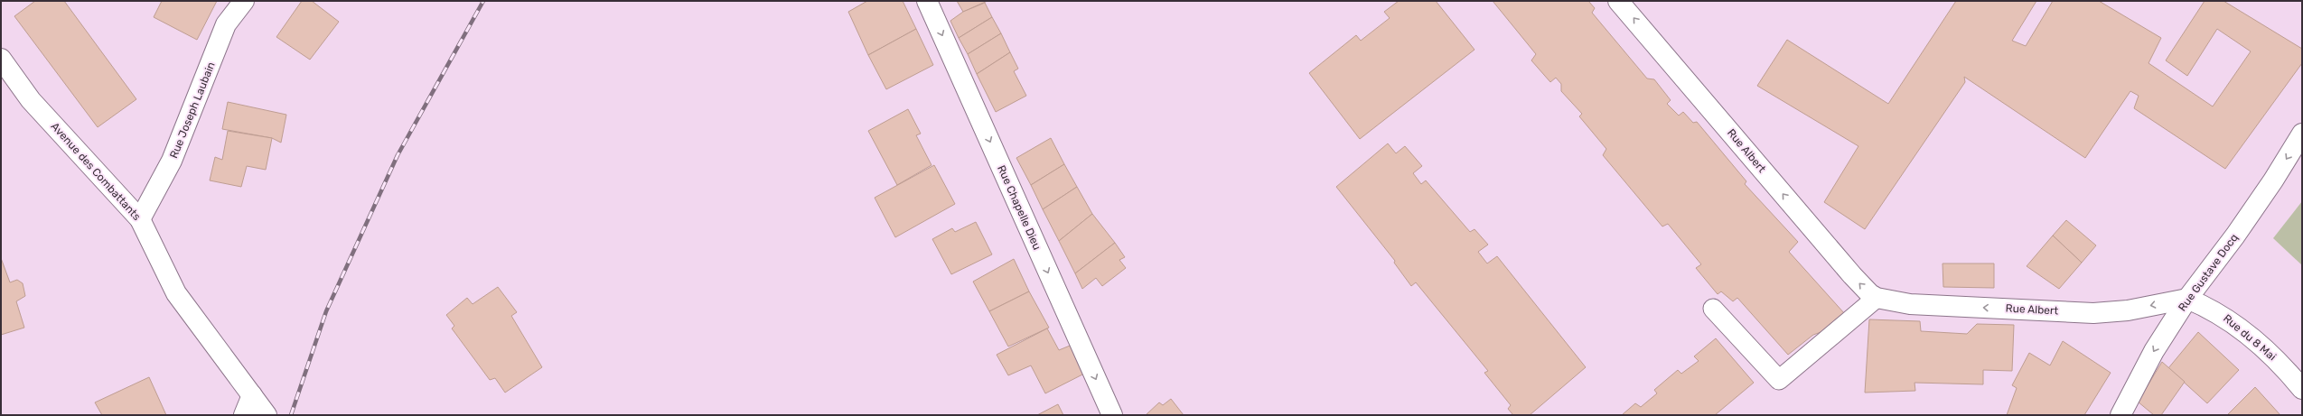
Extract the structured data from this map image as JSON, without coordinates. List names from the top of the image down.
{
  "streets": {
    "street": [
      "Rue Joseph Laubain",
      "Rue Albert",
      "Avenue des Combattants",
      "Rue Chapelle Dieu",
      "Rue Gustave Docq",
      "Rue du 8 Mai"
    ]
  },
  "crossings": [
    ["Rue Joseph Laubain", "Avenue des Combattants"],
    ["Rue Albert", "Rue Gustave Docq"],
    ["Rue Albert", "Rue du 8 Mai"],
    ["Rue Gustave Docq", "Rue du 8 Mai"]
  ],
  "one_way": ["Rue Albert", "Rue Chapelle Dieu", "Rue Gustave Docq"]
}
